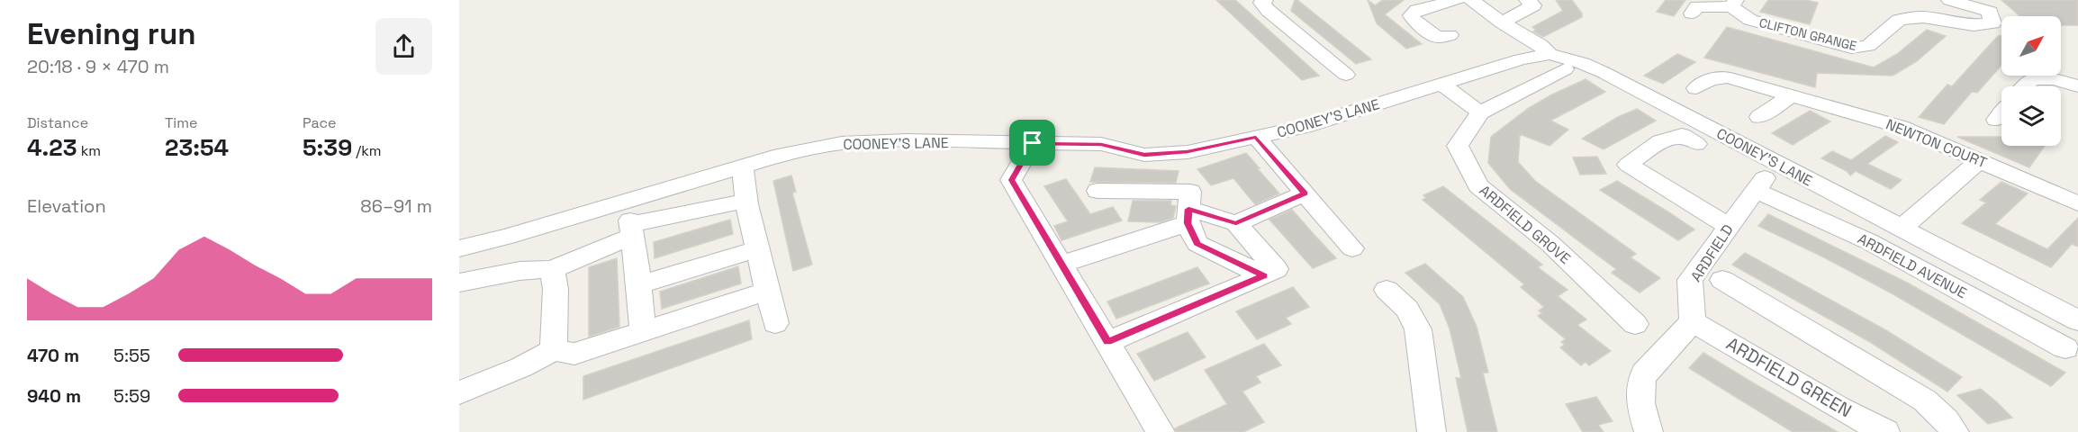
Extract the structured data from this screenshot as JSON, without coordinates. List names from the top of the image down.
{
  "streets": {
    "street": [
      "CLIFTON GRANGE",
      "COONEY'S LANE",
      "NEWTON COURT",
      "ARDFIELD GROVE",
      "ARDFIELD",
      "ARDFIELD AVENUE",
      "ARDFIELD GREEN"
    ]
  },
  "crossings": [
    ["COONEY'S LANE", "ARDFIELD GROVE"],
    ["COONEY'S LANE", "ARDFIELD"],
    ["ARDFIELD", "ARDFIELD AVENUE"],
    ["ARDFIELD", "ARDFIELD GREEN"]
  ],
  "north": "top right",
  "page": {
    "heading": ["Evening run", "20:18 · 9 × 470 m"],
    "stats": [
      ["Distance", "4.23 km"],
      ["Time", "23:54"],
      ["Pace", "5:39 /km"]
    ],
    "chart": ["Elevation", "86–91 m"],
    "list": [
      {
        "name": "470 m",
        "note": "5:55"
      },
      {
        "name": "940 m",
        "note": "5:59"
      }
    ]
  }
}
